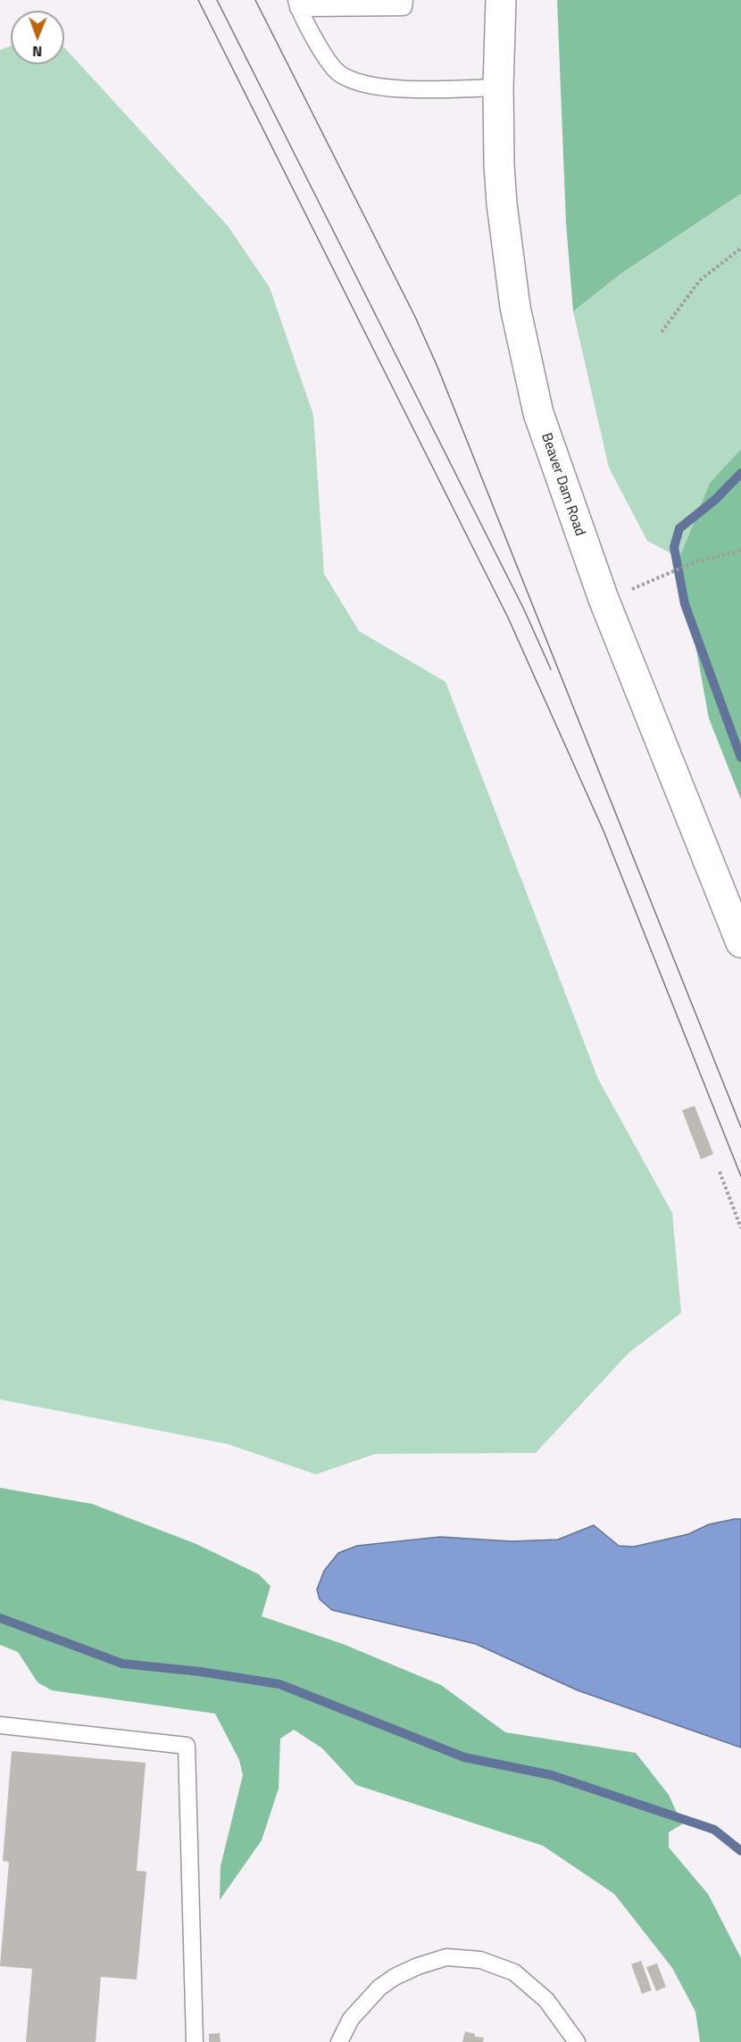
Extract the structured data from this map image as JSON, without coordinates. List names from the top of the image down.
{
  "streets": {
    "main road": ["Beaver Dam Road"]
  },
  "north": "bottom"
}
